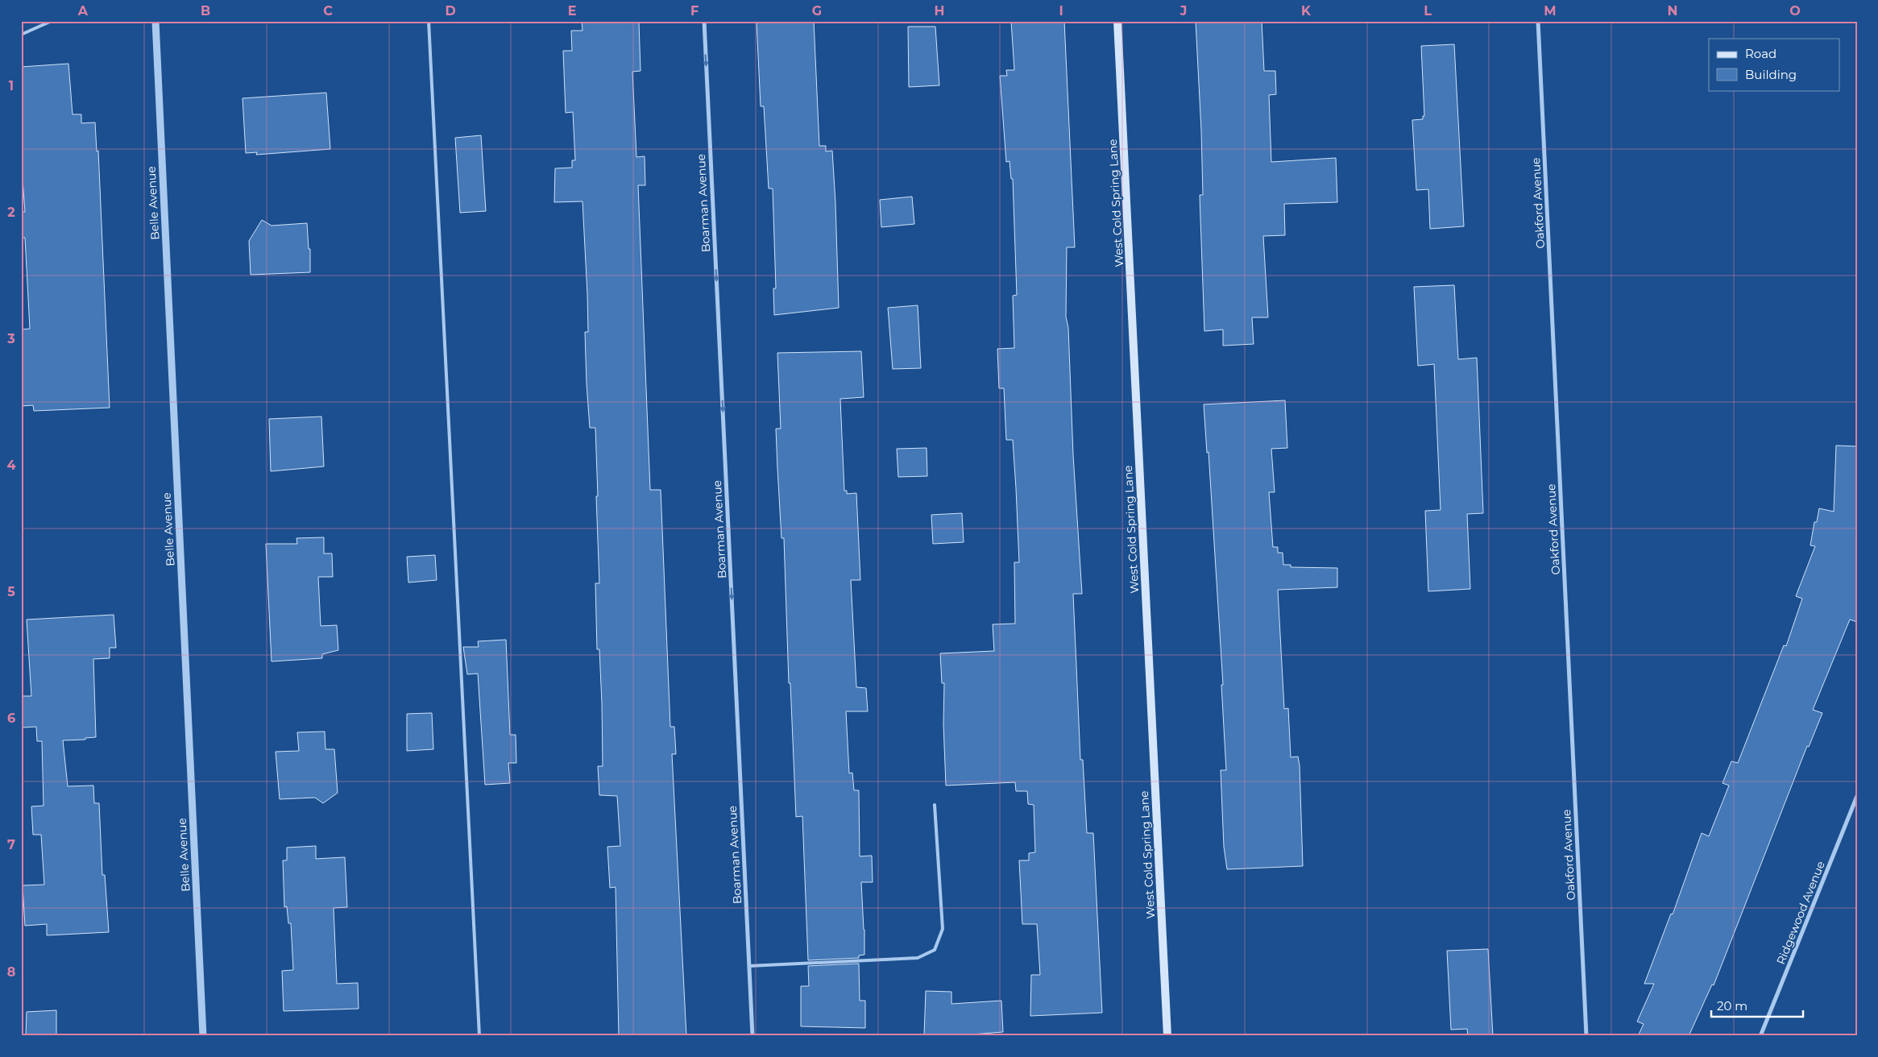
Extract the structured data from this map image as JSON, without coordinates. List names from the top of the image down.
{
  "streets": {
    "main road": ["West Cold Spring Lane"],
    "street": [
      "Belle Avenue",
      "Boarman Avenue",
      "Oakford Avenue",
      "Ridgewood Avenue"
    ]
  },
  "one_way": ["Boarman Avenue"],
  "legend": ["Road", "Building"],
  "scale_bar": "20 m",
  "grid": {
    "columns": [
      "A",
      "B",
      "C",
      "D",
      "E",
      "F",
      "G",
      "H",
      "I",
      "J",
      "K",
      "L",
      "M",
      "N",
      "O"
    ],
    "rows": [
      "1",
      "2",
      "3",
      "4",
      "5",
      "6",
      "7",
      "8"
    ]
  }
}
